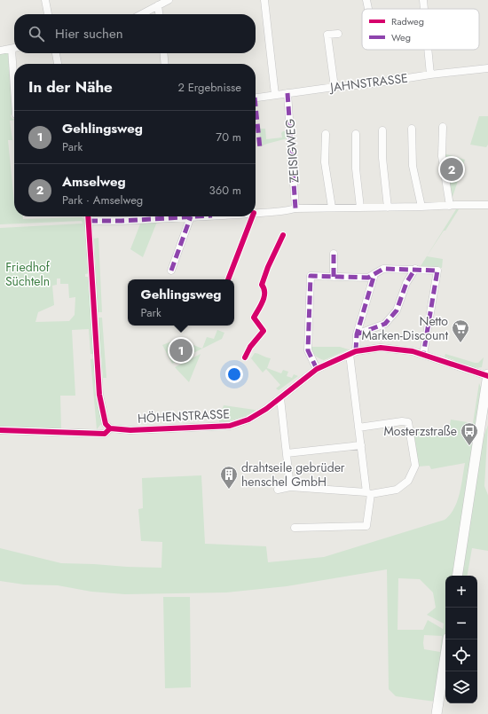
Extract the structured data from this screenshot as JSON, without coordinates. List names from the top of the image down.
{
  "streets": {
    "street": ["JAHNSTRASSE", "ZEISIGWEG", "HÖHENSTRASSE"]
  },
  "crossings": [
    ["JAHNSTRASSE", "ZEISIGWEG"]
  ],
  "parks": ["Friedhof Süchteln"],
  "places": {
    "supermarket": ["Netto Marken-Discount"],
    "bus stop": ["Mosterzstraße"],
    "building": ["drahtseile gebrüder henschel GmbH"]
  },
  "legend": ["Radweg", "Weg"],
  "page": {
    "search": "Hier suchen",
    "heading": ["In der Nähe", "2 Ergebnisse"],
    "list": [
      {
        "mark": "1",
        "name": "Gehlingsweg",
        "note": "Park",
        "value": "70 m"
      },
      {
        "mark": "2",
        "name": "Amselweg",
        "note": "Park · Amselweg",
        "value": "360 m"
      }
    ],
    "pins": ["2", "1"],
    "popup": ["Gehlingsweg", "Park"],
    "map_buttons": ["+", "−"]
  }
}
